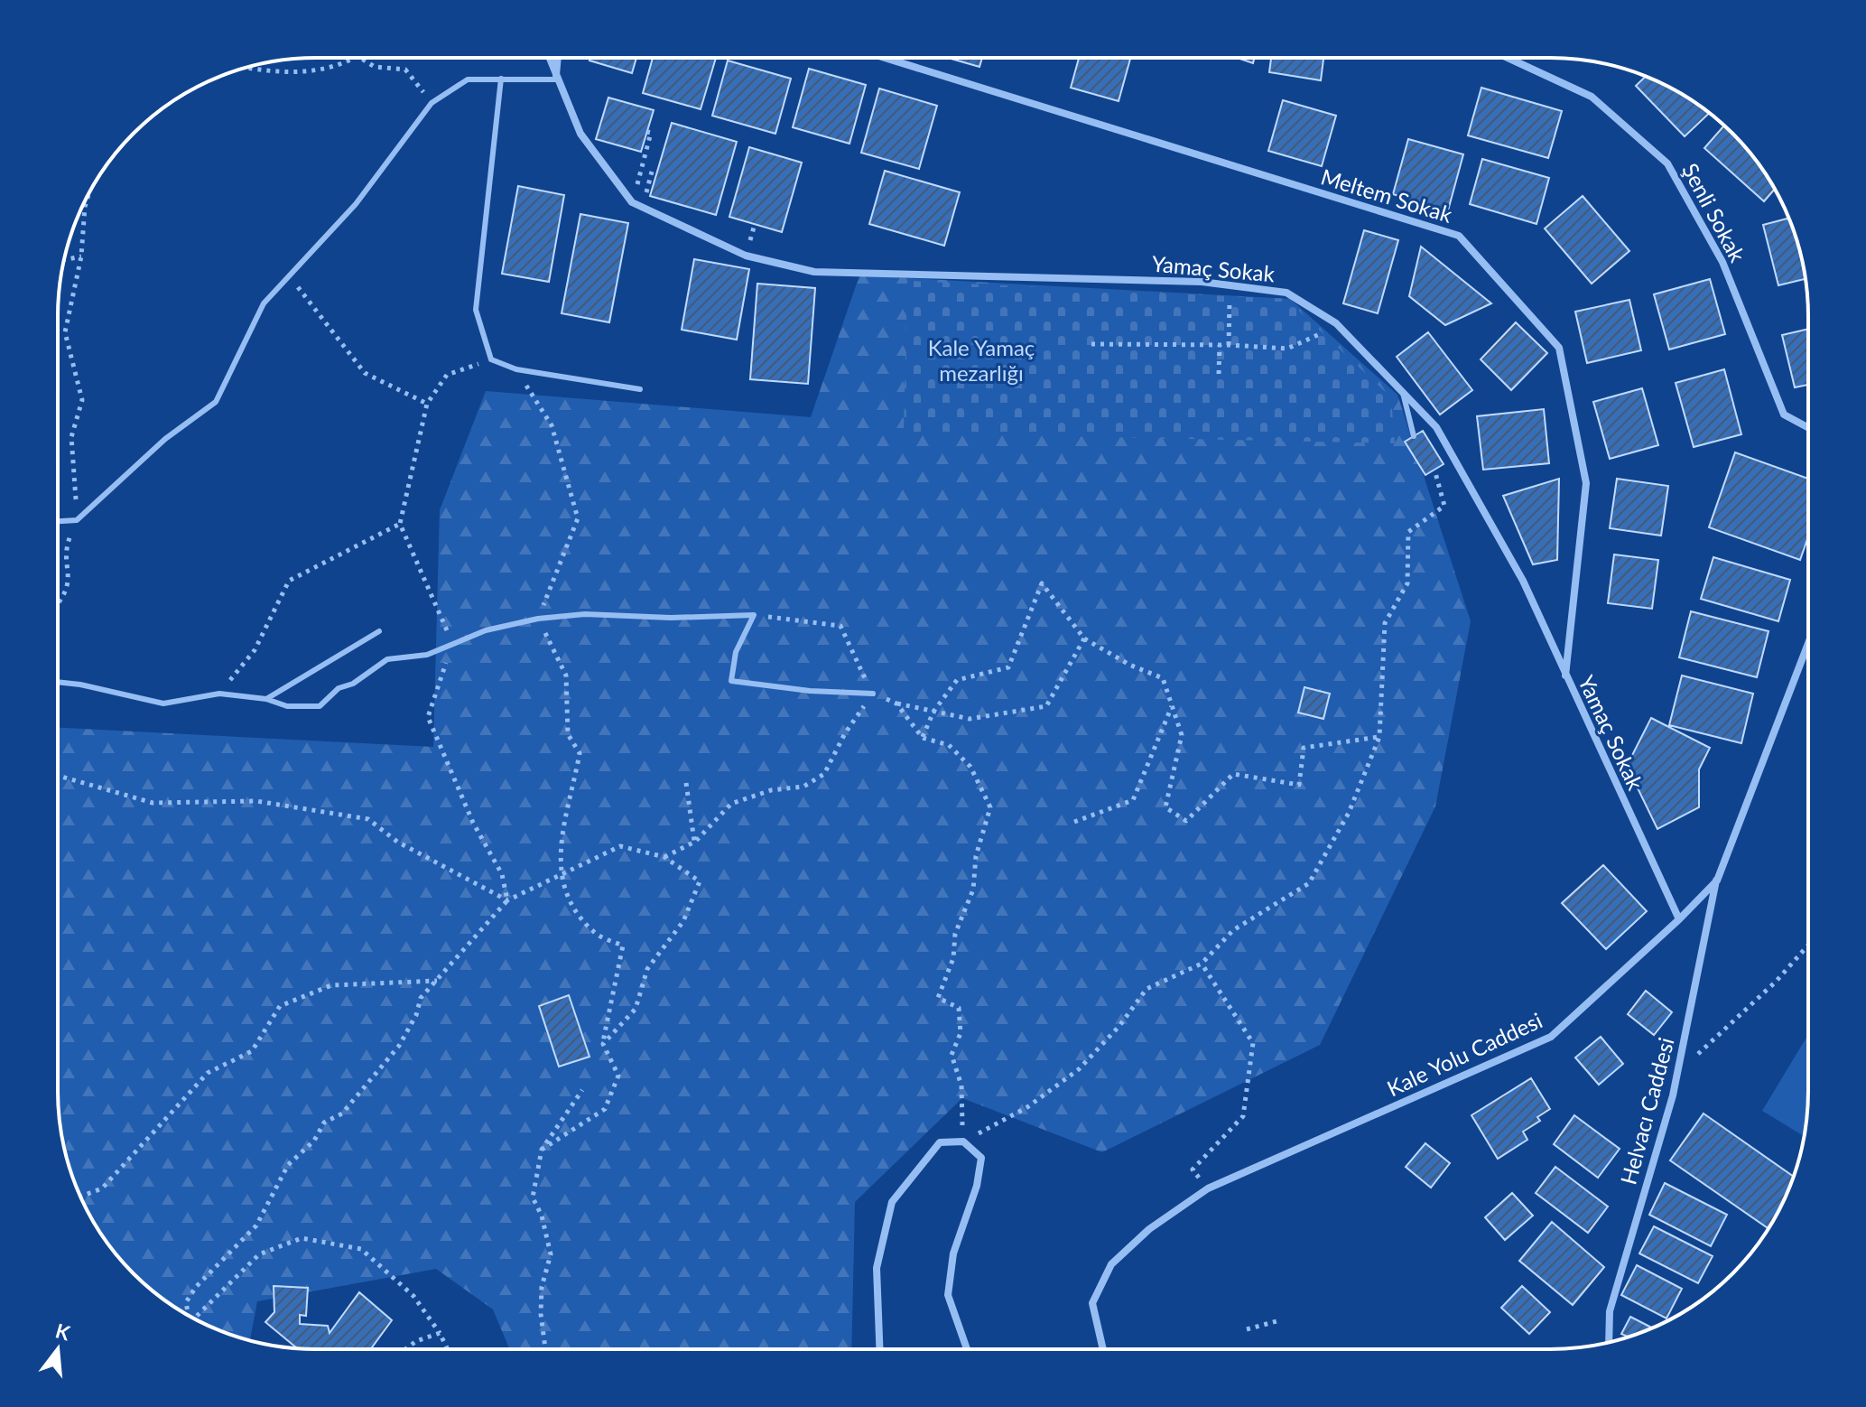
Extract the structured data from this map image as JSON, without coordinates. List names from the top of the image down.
{
  "streets": {
    "street": [
      "Meltem Sokak",
      "Şenli Sokak",
      "Yamaç Sokak",
      "Kale Yolu Caddesi",
      "Helvacı Caddesi"
    ]
  },
  "crossings": [
    ["Meltem Sokak", "Yamaç Sokak"],
    ["Yamaç Sokak", "Kale Yolu Caddesi"],
    ["Kale Yolu Caddesi", "Helvacı Caddesi"]
  ],
  "parks": ["Kale Yamaç mezarlığı"],
  "north": "top"
}
